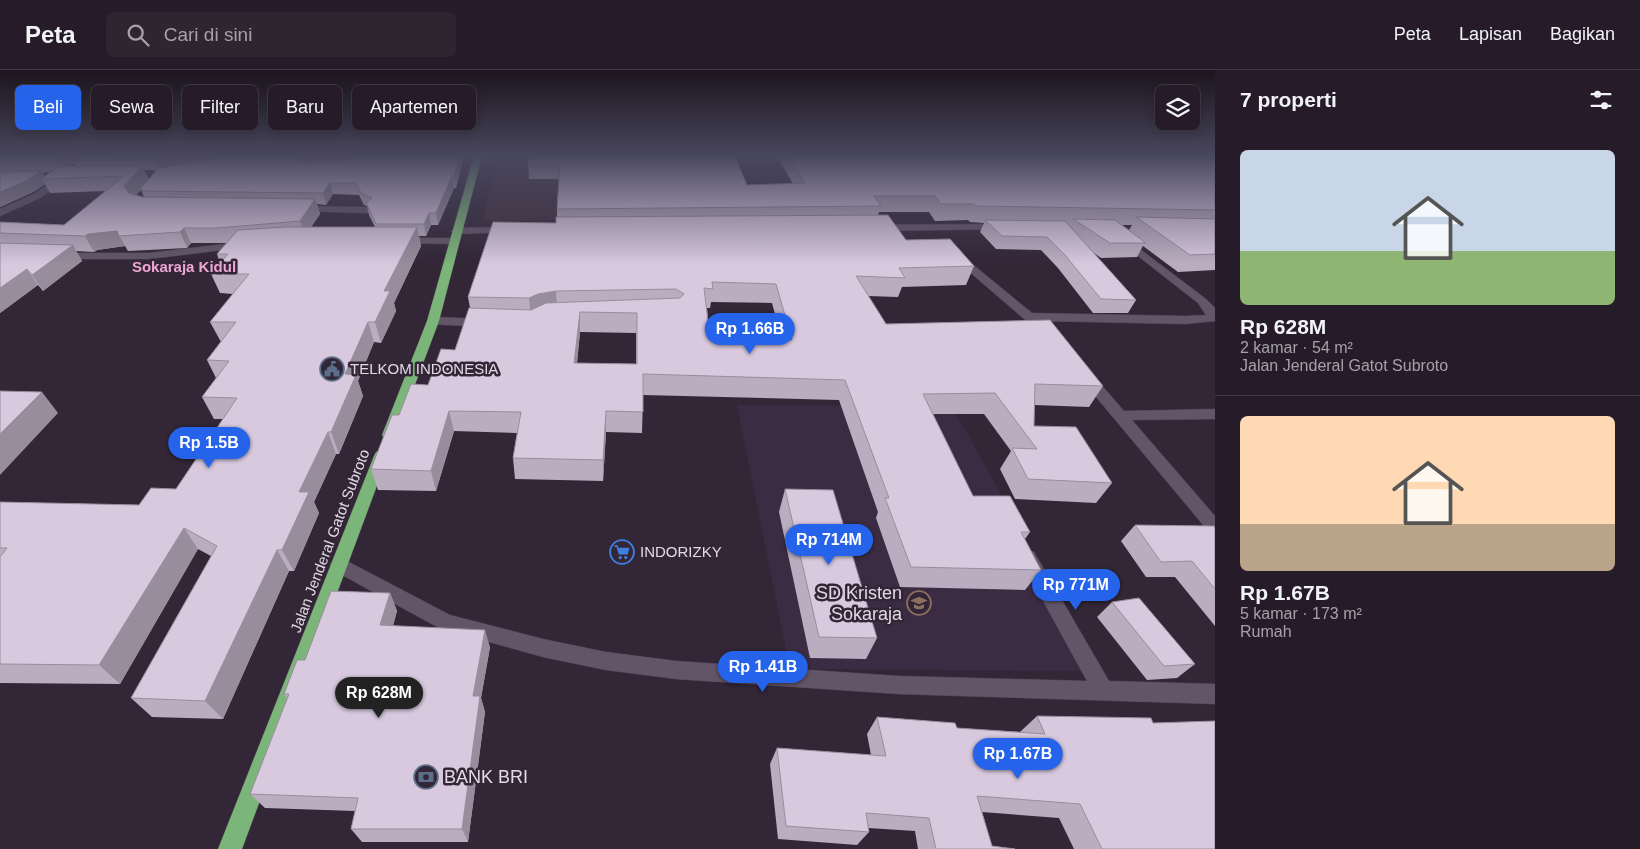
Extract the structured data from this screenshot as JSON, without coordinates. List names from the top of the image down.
{
  "streets": {
    "highway": ["Jalan Jenderal Gatot Subroto"]
  },
  "districts": ["Sokaraja Kidul"],
  "places": {
    "public building": ["TELKOM INDONESIA"],
    "supermarket": ["INDORIZKY"],
    "school or university": ["SD Kristen Sokaraja"],
    "bank": ["BANK BRI"]
  },
  "page": {
    "header": "Peta",
    "search": "Cari di sini",
    "nav": ["Peta", "Lapisan", "Bagikan"],
    "heading": "7 properti",
    "chip": [
      "Beli",
      "Sewa",
      "Filter",
      "Baru",
      "Apartemen"
    ],
    "list": [
      {
        "name": "Rp 628M",
        "note": "2 kamar · 54 m² · Jalan Jenderal Gatot Subroto"
      },
      {
        "name": "Rp 1.67B",
        "note": "5 kamar · 173 m² · Rumah"
      }
    ],
    "price": [
      "Rp 1.66B",
      "Rp 1.5B",
      "Rp 714M",
      "Rp 771M",
      "Rp 1.41B",
      "Rp 628M",
      "Rp 1.67B"
    ]
  }
}
